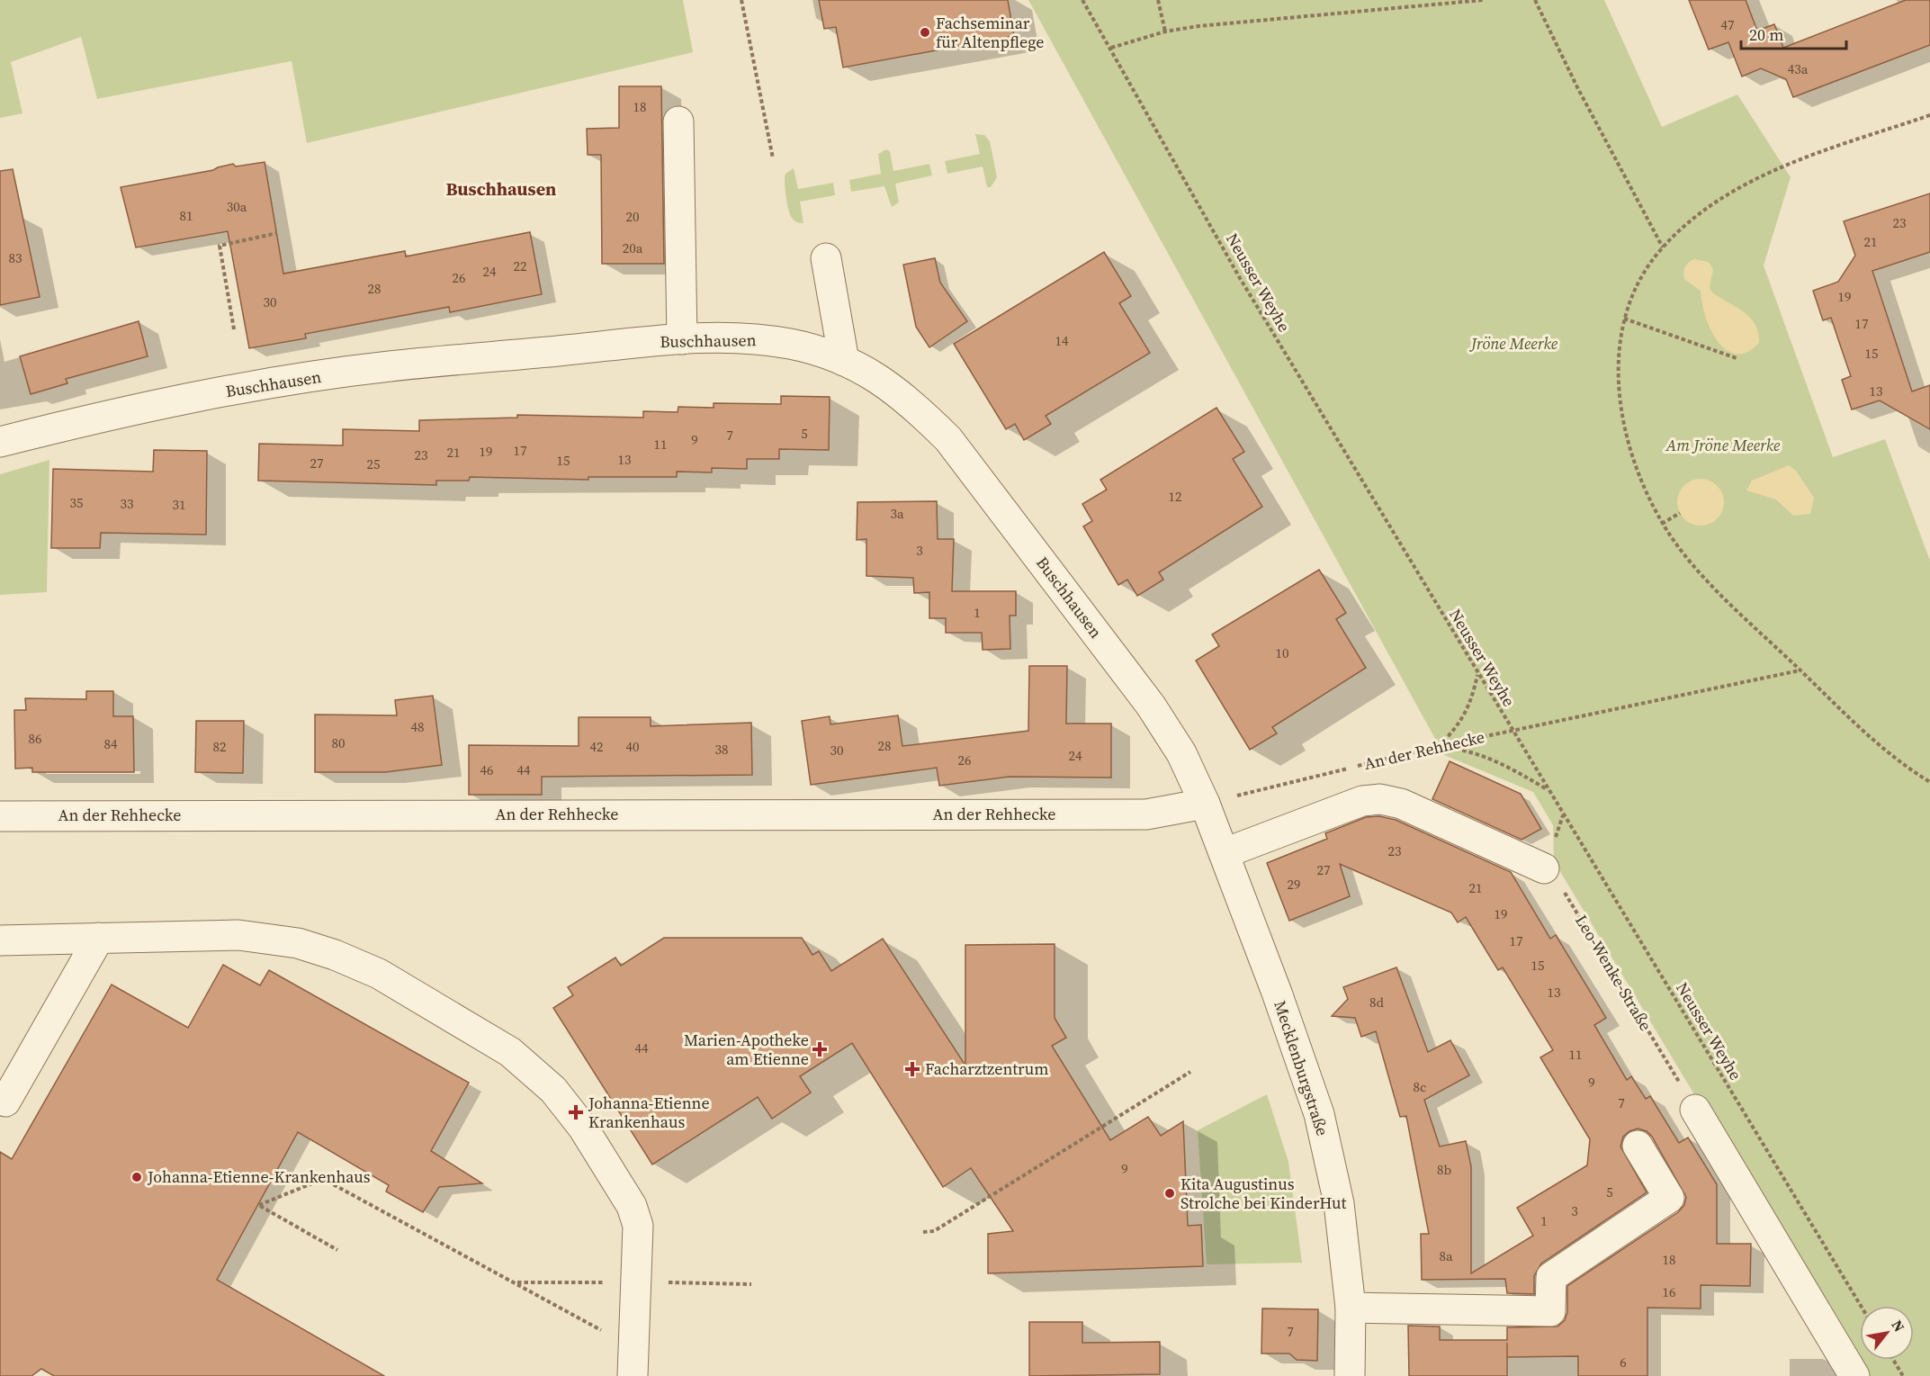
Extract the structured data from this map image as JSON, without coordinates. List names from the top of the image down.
{
  "streets": {
    "street": ["Buschhausen", "An der Rehhecke", "Mecklenburgstraße"],
    "path": ["Neusser Weyhe", "Leo-Wenke-Straße"]
  },
  "crossings": [
    ["Neusser Weyhe", "An der Rehhecke"],
    ["Buschhausen", "An der Rehhecke"],
    ["Buschhausen", "Mecklenburgstraße"],
    ["An der Rehhecke", "Mecklenburgstraße"]
  ],
  "districts": ["Buschhausen"],
  "parks": ["Jröne Meerke", "Am Jröne Meerke"],
  "places": {
    "other": ["Fachseminar für Altenpflege", "Johanna-Etienne-Krankenhaus", "Kita Augustinus Strolche bei KinderHut"],
    "health": ["Marien-Apotheke am Etienne", "Facharztzentrum", "Johanna-Etienne Krankenhaus"]
  },
  "house_numbers": [
    "47",
    "43a",
    "18",
    "30a",
    "81",
    "20",
    "23",
    "21",
    "20a",
    "83",
    "22",
    "24",
    "26",
    "28",
    "19",
    "30",
    "17",
    "14",
    "15",
    "13",
    "5",
    "7",
    "9",
    "11",
    "17",
    "19",
    "21",
    "23",
    "13",
    "15",
    "27",
    "25",
    "12",
    "35",
    "33",
    "31",
    "3a",
    "3",
    "1",
    "10",
    "48",
    "86",
    "80",
    "84",
    "28",
    "82",
    "42",
    "40",
    "38",
    "30",
    "24",
    "26",
    "46",
    "44",
    "23",
    "27",
    "29",
    "21",
    "19",
    "17",
    "15",
    "13",
    "8d",
    "44",
    "11",
    "9",
    "8c",
    "7",
    "9",
    "8b",
    "5",
    "3",
    "1",
    "8a",
    "18",
    "16",
    "7",
    "6"
  ],
  "scale_bar": "20 m",
  "north": "top right"
}
